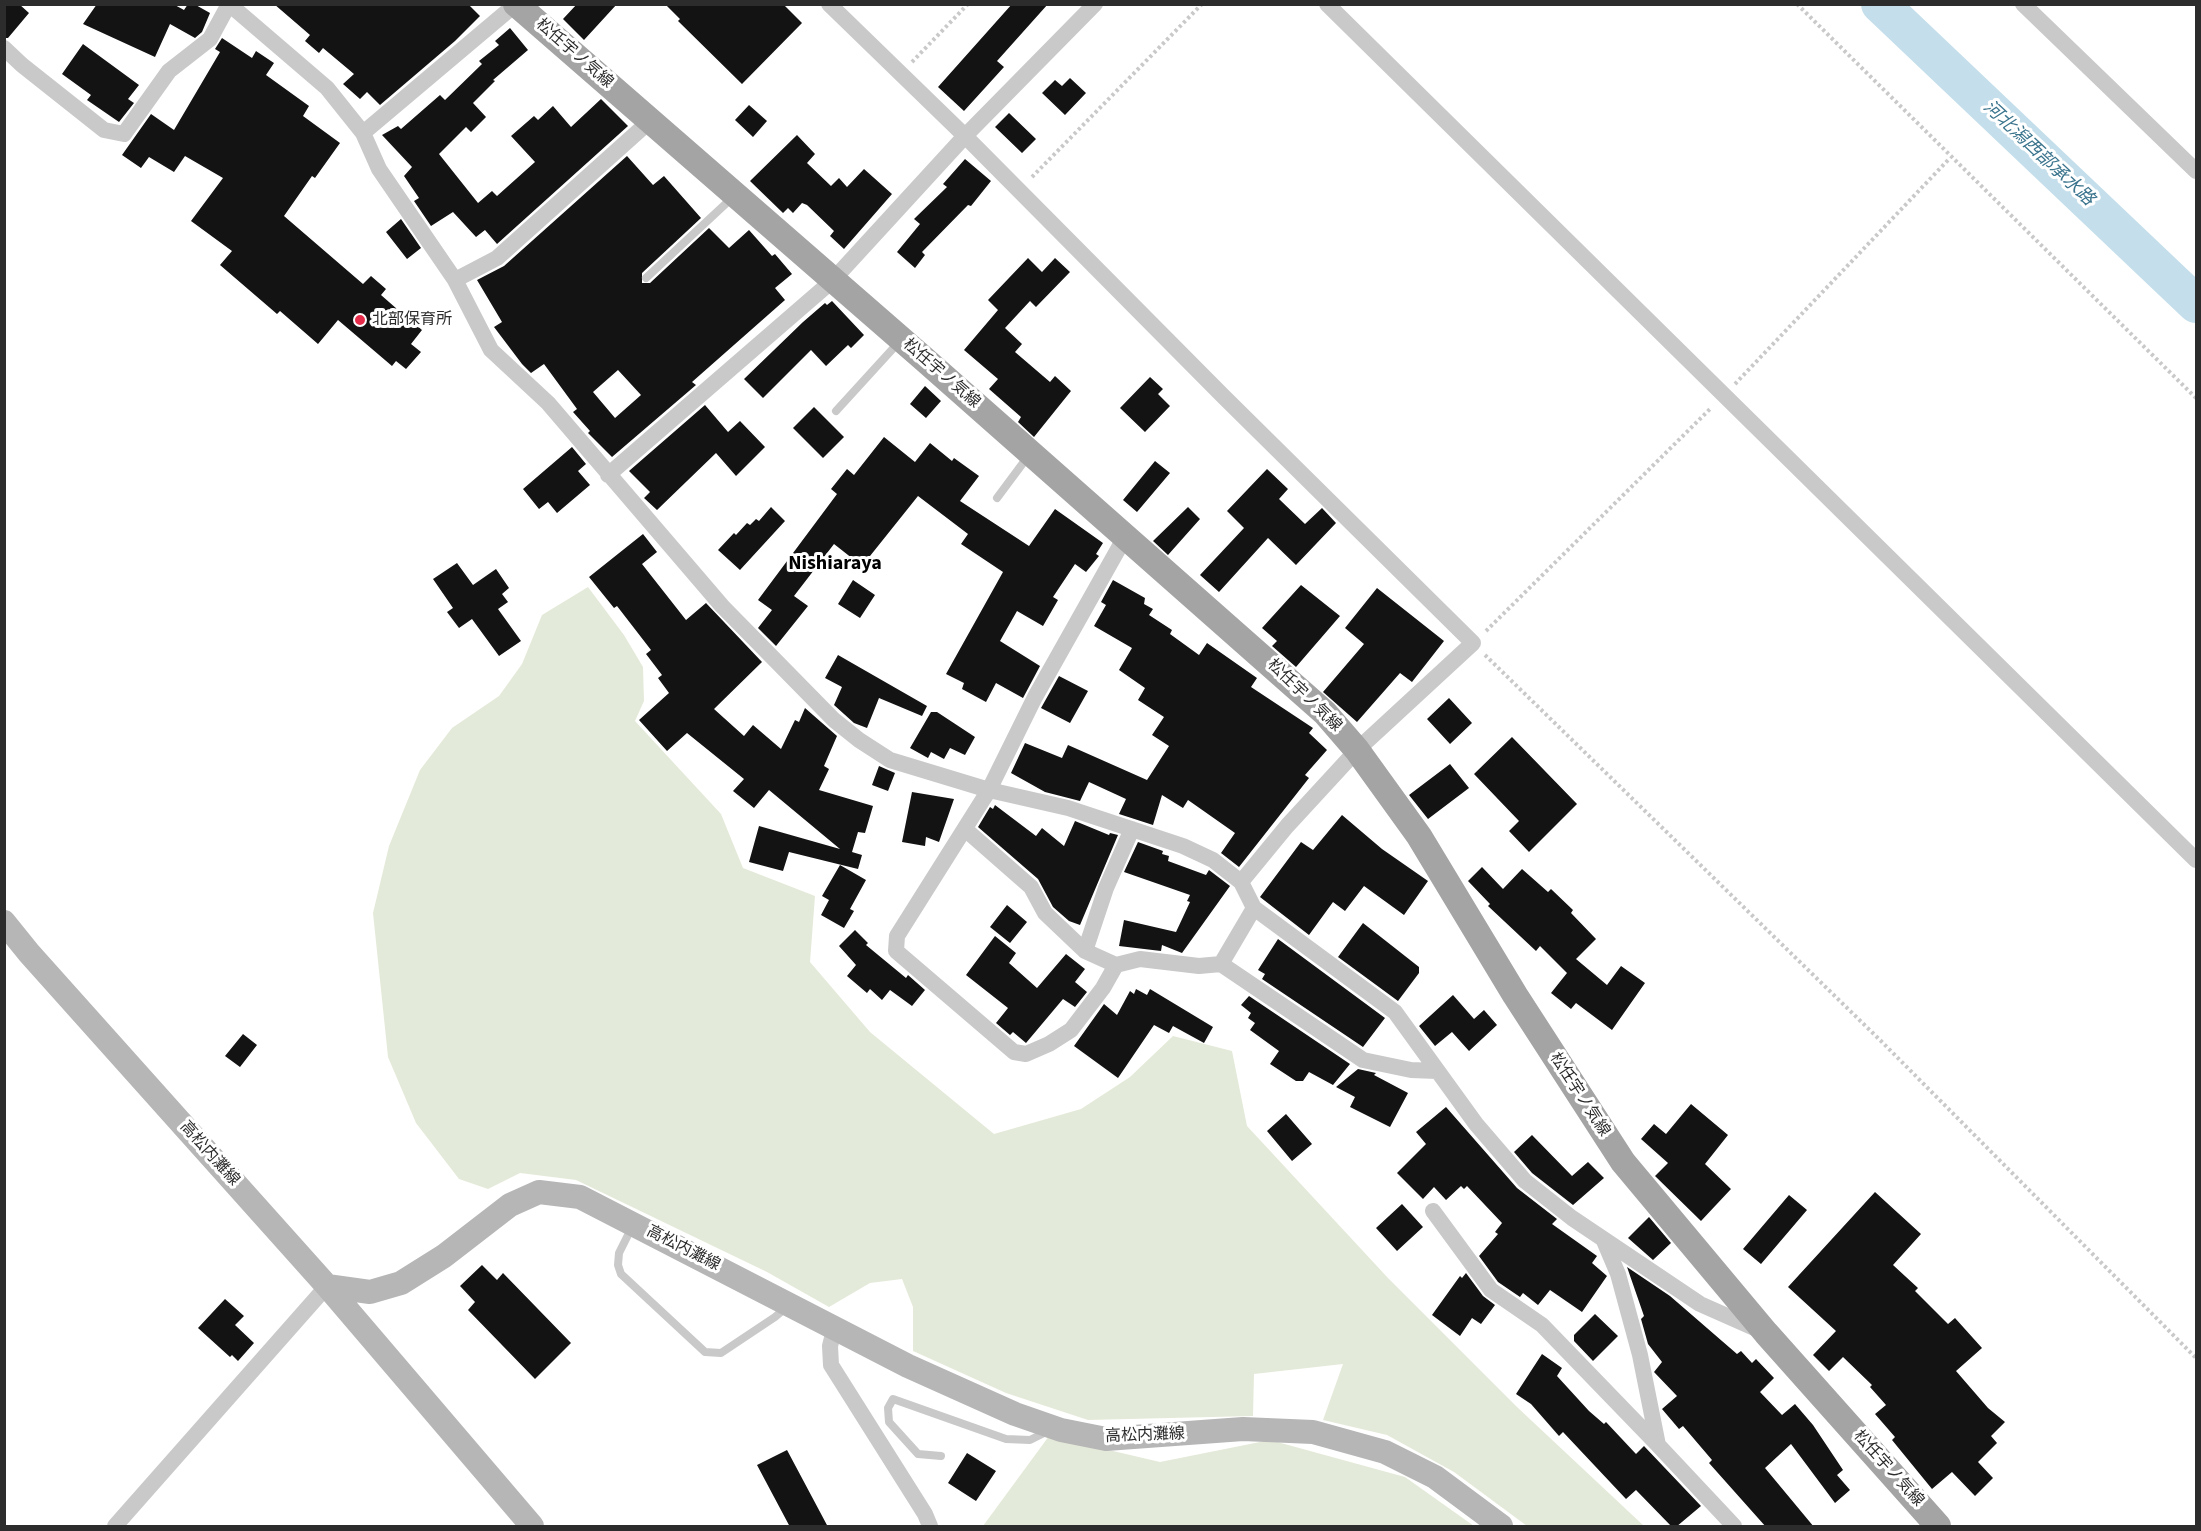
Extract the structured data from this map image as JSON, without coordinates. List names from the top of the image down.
{
  "streets": {
    "main road": ["松任宇ノ気線", "高松内灘線"]
  },
  "districts": ["Nishiaraya"],
  "water": ["河北潟西部承水路"],
  "places": ["北部保育所"]
}
